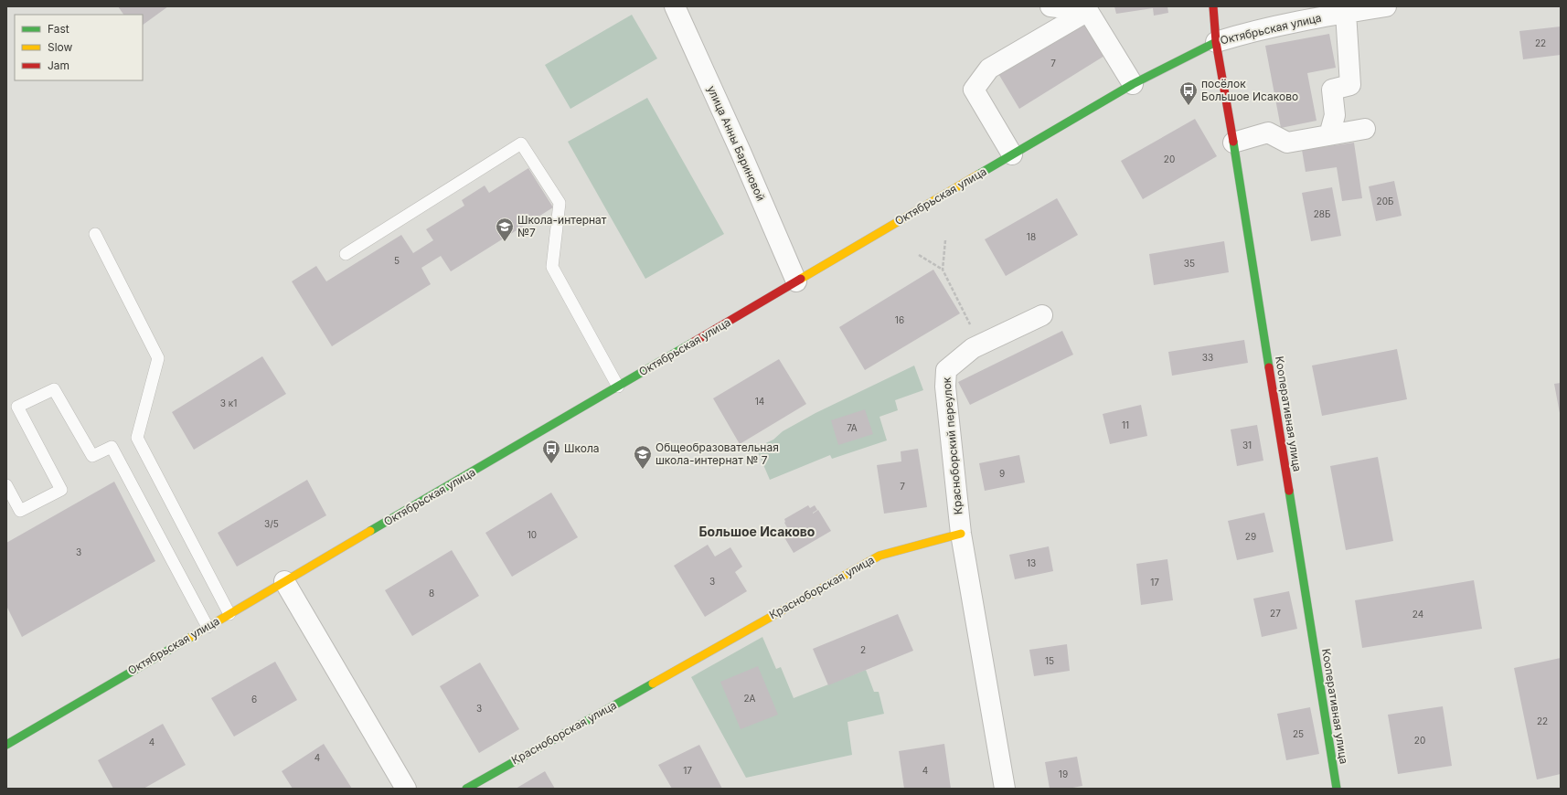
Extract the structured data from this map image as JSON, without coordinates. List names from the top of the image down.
{
  "streets": {
    "street": [
      "Октябрьская улица",
      "улица Анны Бариновой",
      "Кооперативная улица",
      "Красноборский переулок",
      "Красноборская улица"
    ]
  },
  "crossings": [
    ["Октябрьская улица", "улица Анны Бариновой"],
    ["Октябрьская улица", "Кооперативная улица"],
    ["Красноборский переулок", "Красноборская улица"]
  ],
  "districts": ["Большое Исаково"],
  "places": {
    "bus stop": ["посёлок Большое Исаково", "Школа"],
    "school or university": ["Школа-интернат №7", "Общеобразовательная школа-интернат № 7"]
  },
  "house_numbers": [
    "22",
    "7",
    "20",
    "20Б",
    "28Б",
    "18",
    "5",
    "35",
    "16",
    "33",
    "14",
    "3 к1",
    "11",
    "7А",
    "31",
    "9",
    "7",
    "3/5",
    "10",
    "29",
    "3",
    "13",
    "3",
    "17",
    "8",
    "27",
    "24",
    "2",
    "15",
    "2А",
    "6",
    "3",
    "22",
    "25",
    "20",
    "4",
    "4",
    "17",
    "4",
    "19"
  ],
  "legend": ["Fast", "Slow", "Jam"]
}
